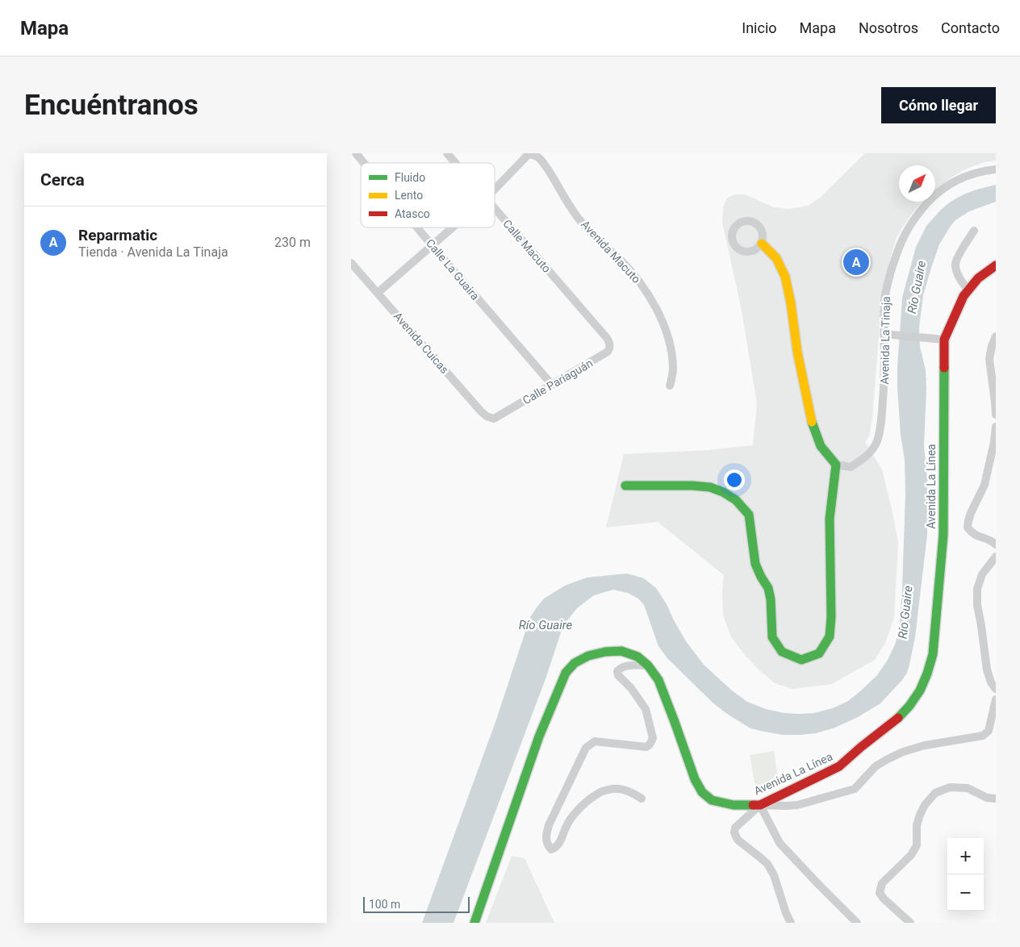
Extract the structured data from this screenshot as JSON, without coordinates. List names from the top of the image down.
{
  "streets": {
    "street": [
      "Calle Macuto",
      "Avenida Macuto",
      "Calle La Guaira",
      "Avenida La Tinaja",
      "Avenida Cuicas",
      "Calle Pariaguán",
      "Avenida La Línea"
    ]
  },
  "crossings": [
    ["Calle Macuto", "Calle Pariaguán"],
    ["Calle La Guaira", "Calle Pariaguán"],
    ["Avenida Cuicas", "Calle Pariaguán"]
  ],
  "water": ["Río Guaire"],
  "legend": ["Fluido", "Lento", "Atasco"],
  "scale_bar": "100 m",
  "north": "top right",
  "page": {
    "header": "Mapa",
    "nav": [
      "Inicio",
      "Mapa",
      "Nosotros",
      "Contacto"
    ],
    "buttons": "Cómo llegar",
    "title": "Encuéntranos",
    "heading": "Cerca",
    "list": [
      {
        "mark": "A",
        "name": "Reparmatic",
        "note": "Tienda · Avenida La Tinaja",
        "value": "230 m"
      }
    ],
    "pins": "A",
    "map_buttons": ["+", "−"],
    "scale": "100 m"
  }
}
